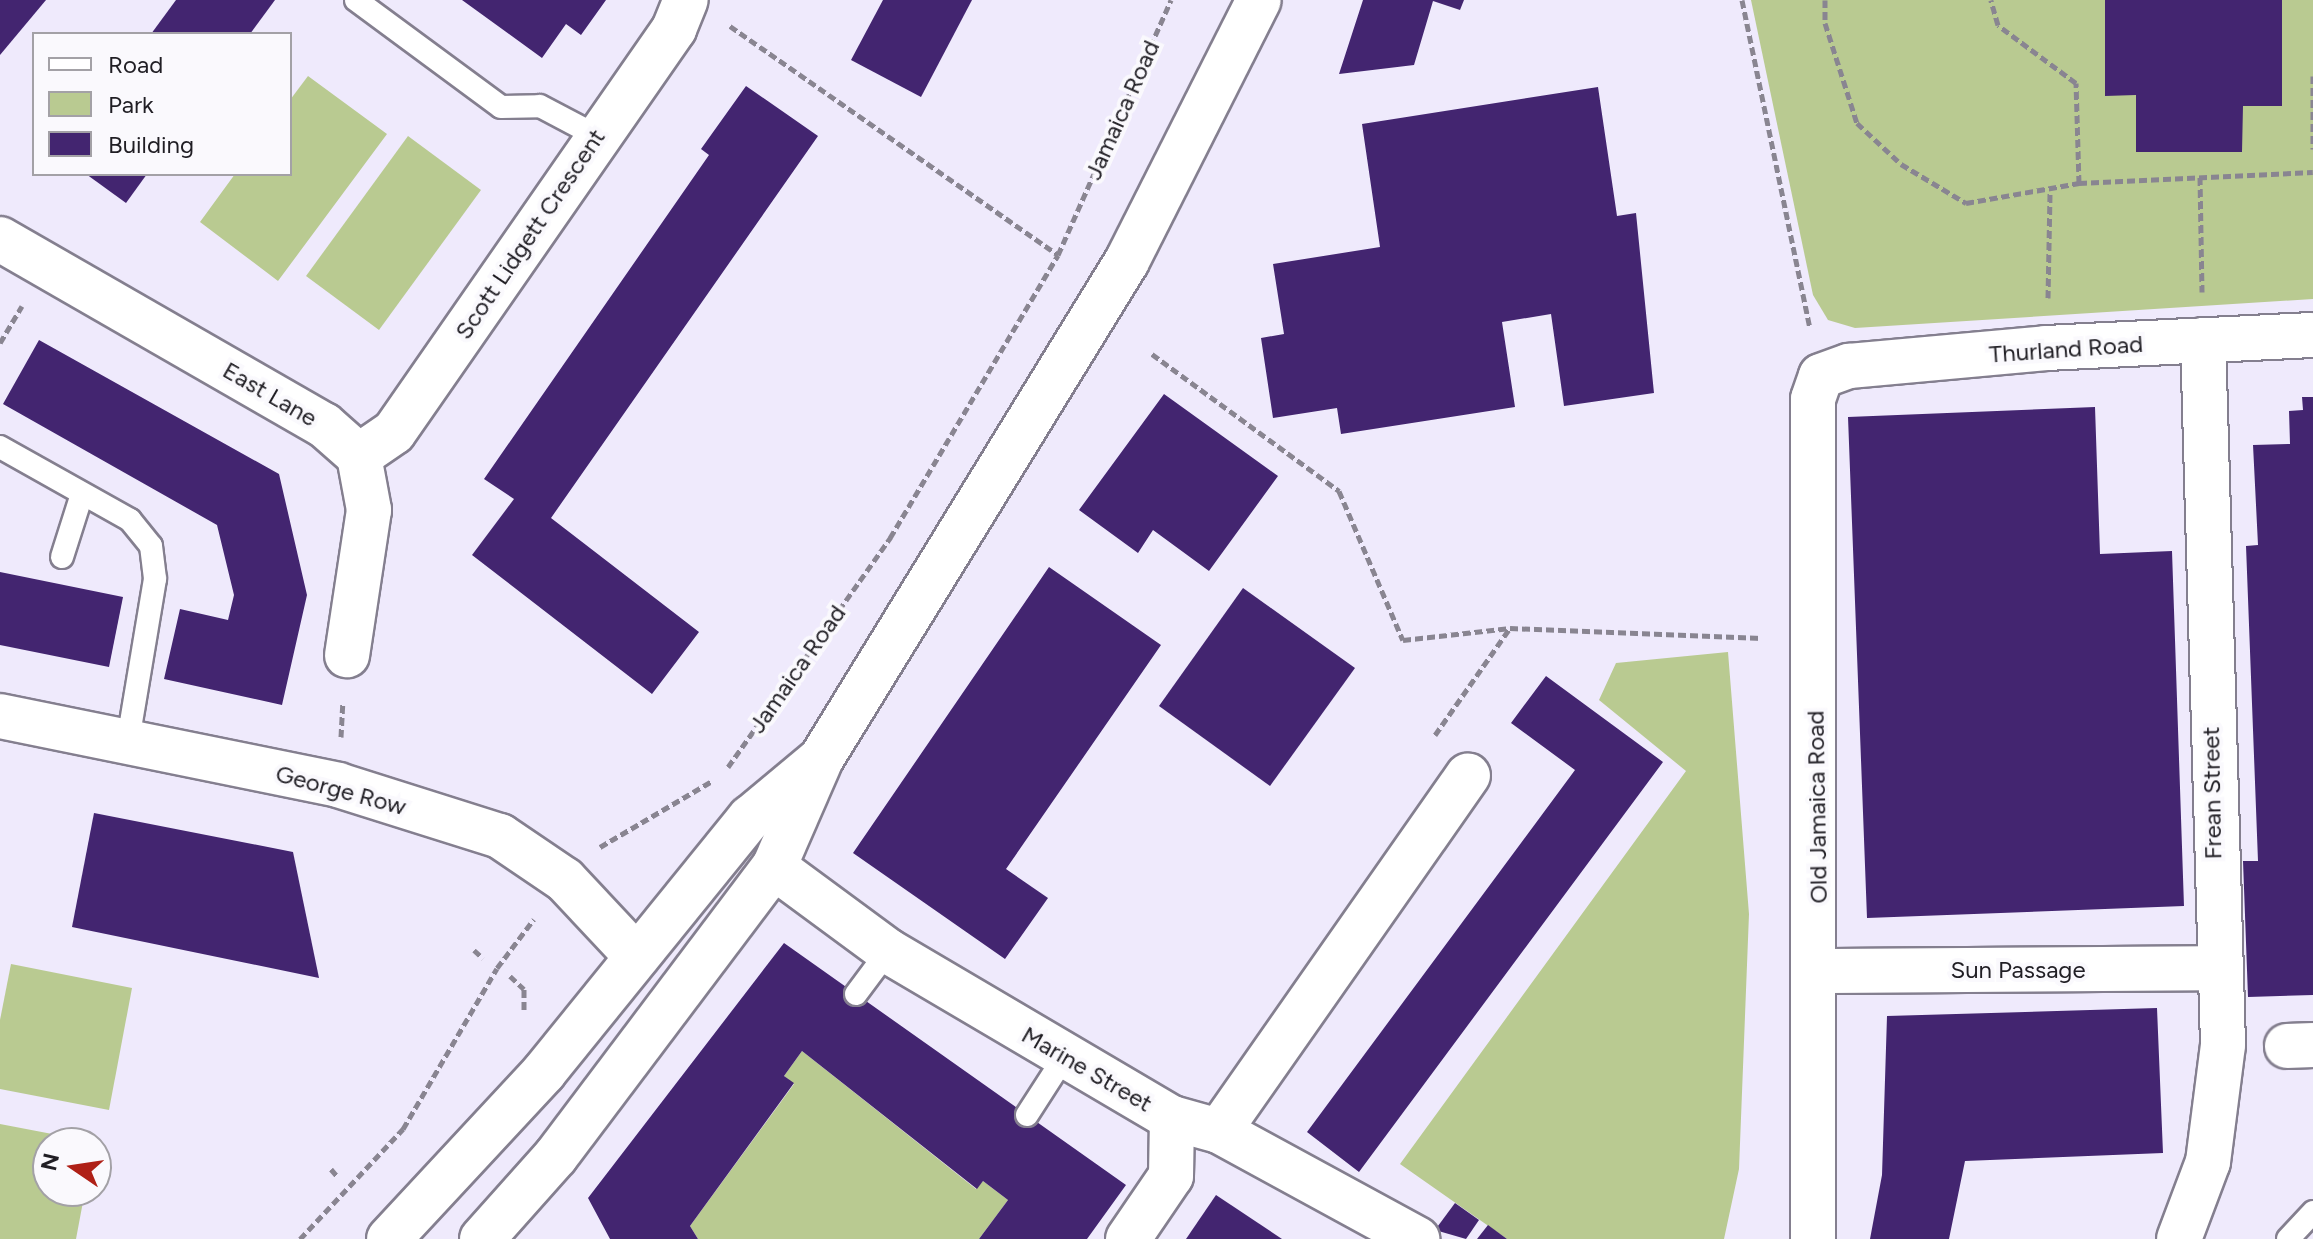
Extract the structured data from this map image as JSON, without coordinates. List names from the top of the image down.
{
  "streets": {
    "street": [
      "Scott Lidgett Crescent",
      "Thurland Road",
      "East Lane",
      "George Row",
      "Frean Street",
      "Old Jamaica Road",
      "Sun Passage",
      "Marine Street"
    ],
    "path": ["Jamaica Road"]
  },
  "crossings": [
    ["Jamaica Road", "George Row"],
    ["Scott Lidgett Crescent", "East Lane"],
    ["Thurland Road", "Frean Street"],
    ["Thurland Road", "Old Jamaica Road"],
    ["Frean Street", "Sun Passage"],
    ["Old Jamaica Road", "Sun Passage"]
  ],
  "legend": ["Road", "Park", "Building"],
  "north": "left"
}
